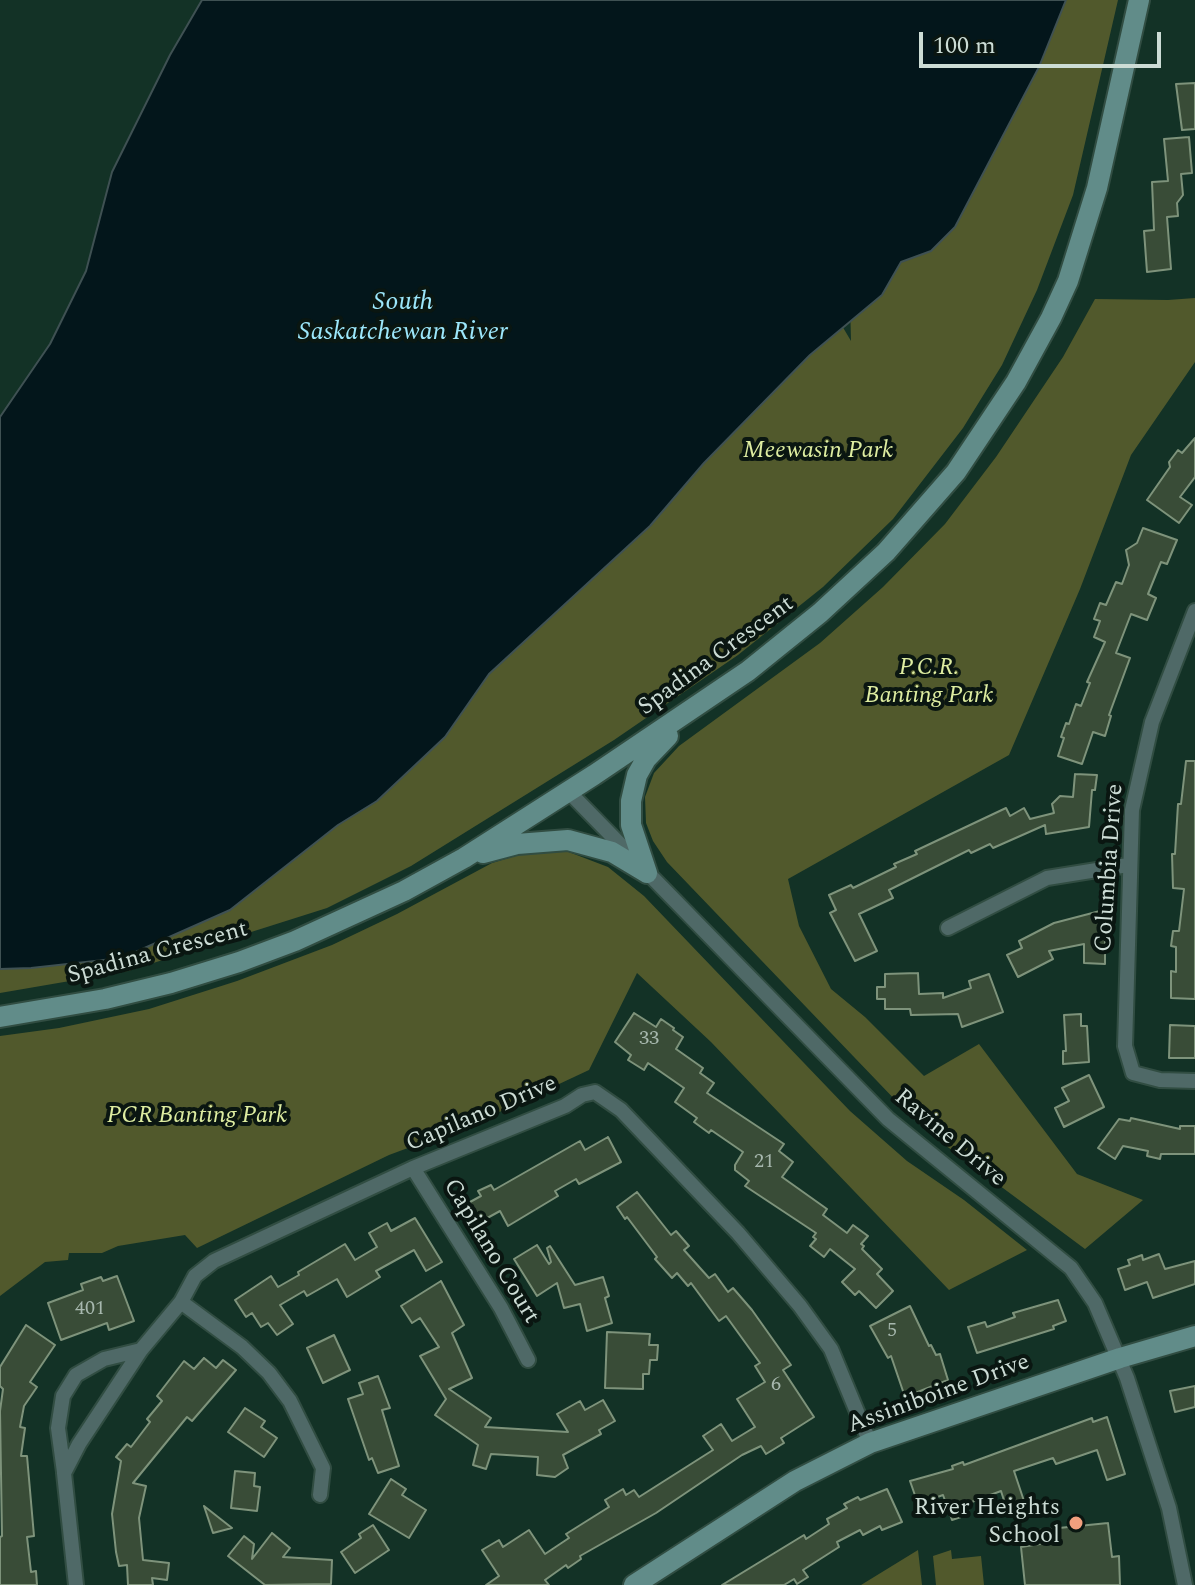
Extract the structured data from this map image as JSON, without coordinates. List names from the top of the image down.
{
  "streets": {
    "street": [
      "Spadina Crescent",
      "Columbia Drive",
      "Capilano Drive",
      "Ravine Drive",
      "Capilano Court",
      "Assiniboine Drive"
    ]
  },
  "crossings": [
    ["Spadina Crescent", "Ravine Drive"],
    ["Capilano Drive", "Capilano Court"],
    ["Capilano Drive", "Assiniboine Drive"],
    ["Ravine Drive", "Assiniboine Drive"]
  ],
  "water": ["South Saskatchewan River"],
  "parks": ["Meewasin Park", "P.C.R. Banting Park", "PCR Banting Park"],
  "places": ["River Heights School"],
  "house_numbers": [
    "33",
    "21",
    "401",
    "5",
    "6"
  ],
  "scale_bar": "100 m"
}
